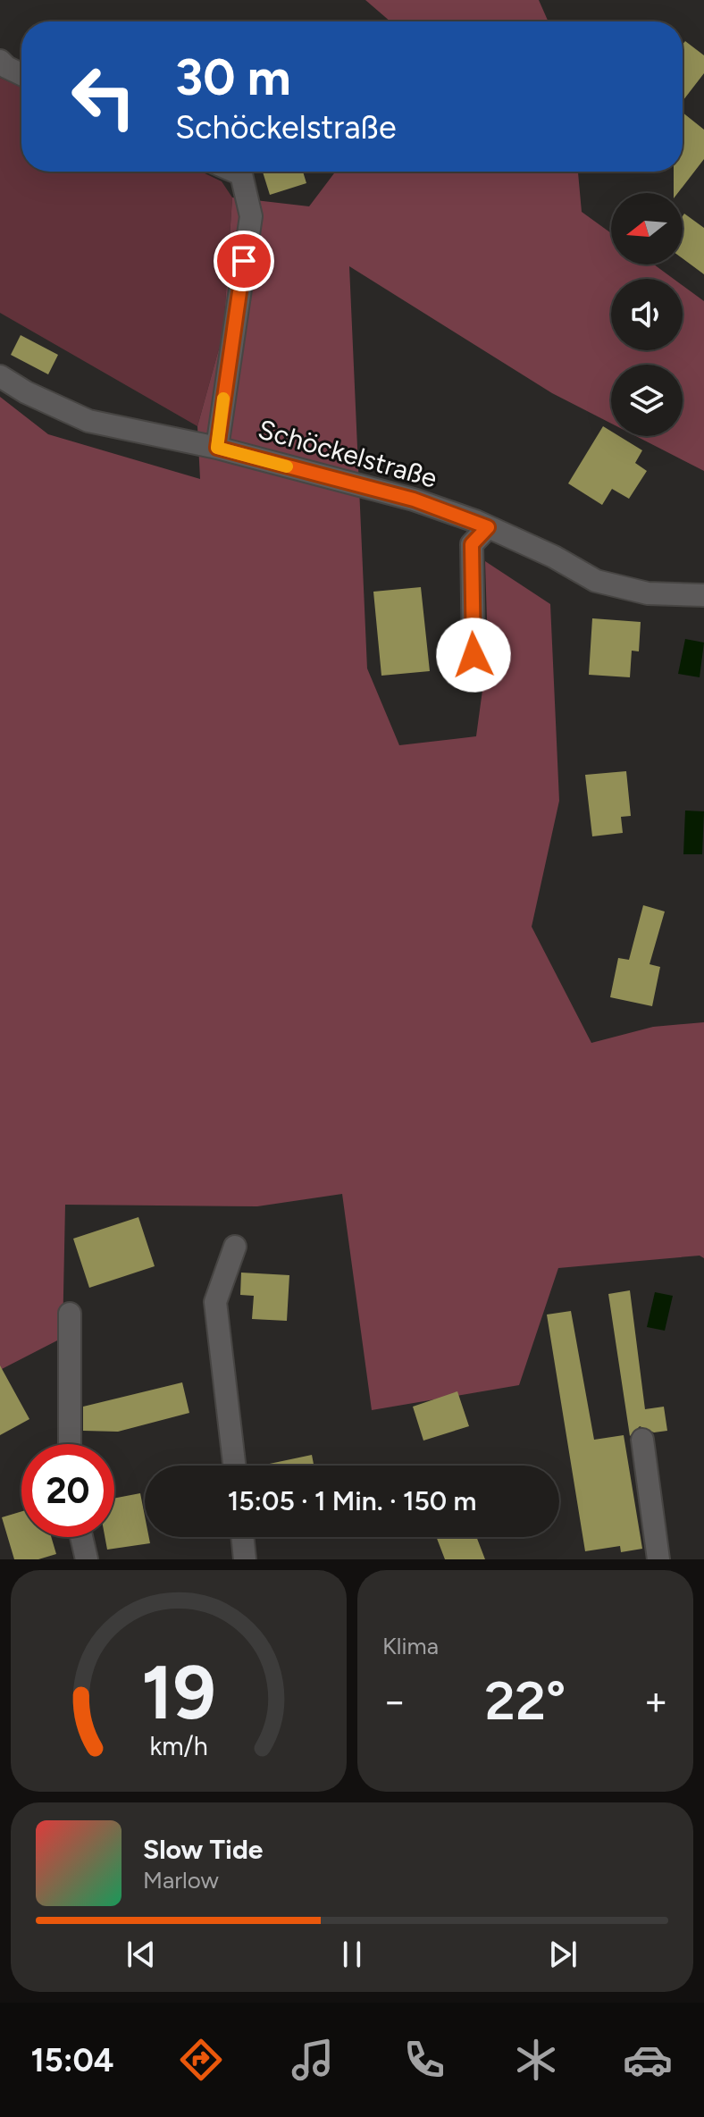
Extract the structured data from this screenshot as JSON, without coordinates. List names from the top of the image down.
{
  "streets": {
    "street": ["Schöckelstraße"]
  },
  "north": "left",
  "page": {
    "turn": ["30 m", "Schöckelstraße"],
    "limit": "20",
    "trip": "15:05 · 1 Min. · 150 m",
    "tile": "Klima",
    "heat": ["−", "22°", "+"],
    "song": ["Slow Tide", "Marlow"],
    "tabs": "15:04",
    "gauge": ["19", "km/h"]
  }
}
